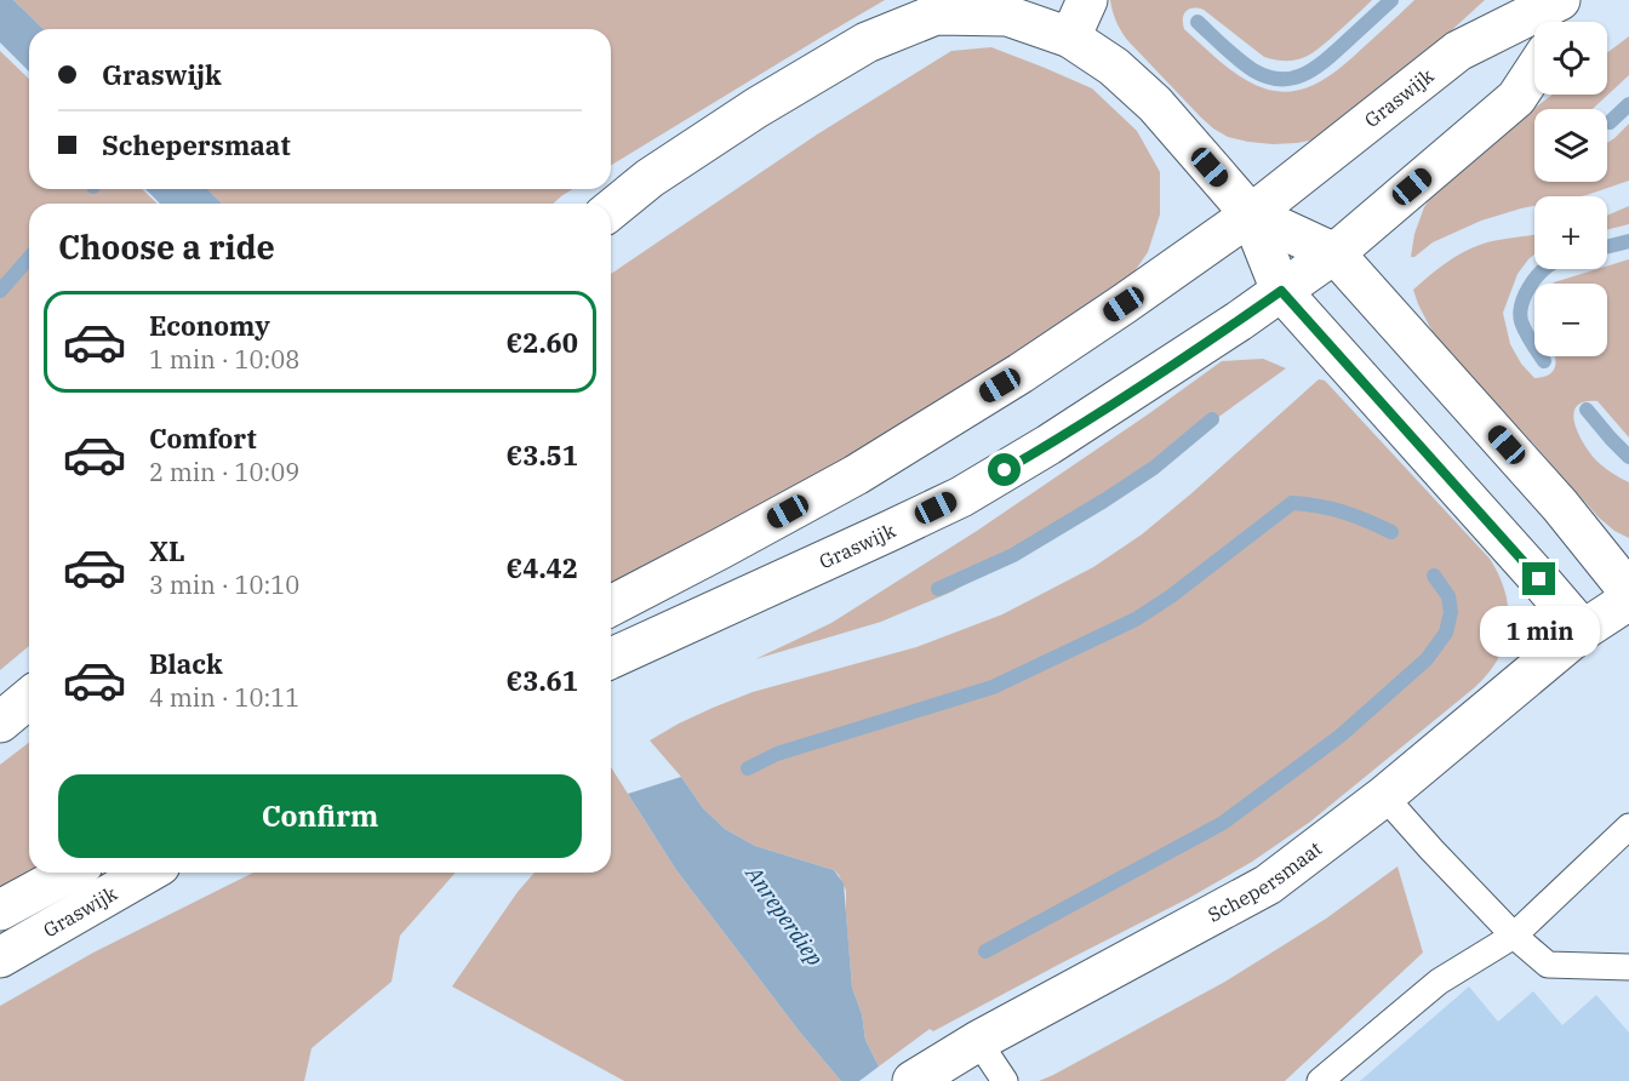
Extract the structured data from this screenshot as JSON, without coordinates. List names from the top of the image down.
{
  "streets": {
    "street": ["Graswijk", "Schepersmaat"]
  },
  "water": ["Anreperdiep"],
  "page": {
    "map_buttons": ["+", "−"],
    "banner": ["Graswijk", "Schepersmaat"],
    "heading": "Choose a ride",
    "list": [
      {
        "name": "Economy",
        "note": "1 min · 10:08",
        "value": "€2.60"
      },
      {
        "name": "Comfort",
        "note": "2 min · 10:09",
        "value": "€3.51"
      },
      {
        "name": "XL",
        "note": "3 min · 10:10",
        "value": "€4.42"
      },
      {
        "name": "Black",
        "note": "4 min · 10:11",
        "value": "€3.61"
      }
    ],
    "bubble": "1 min",
    "buttons": "Confirm"
  }
}
